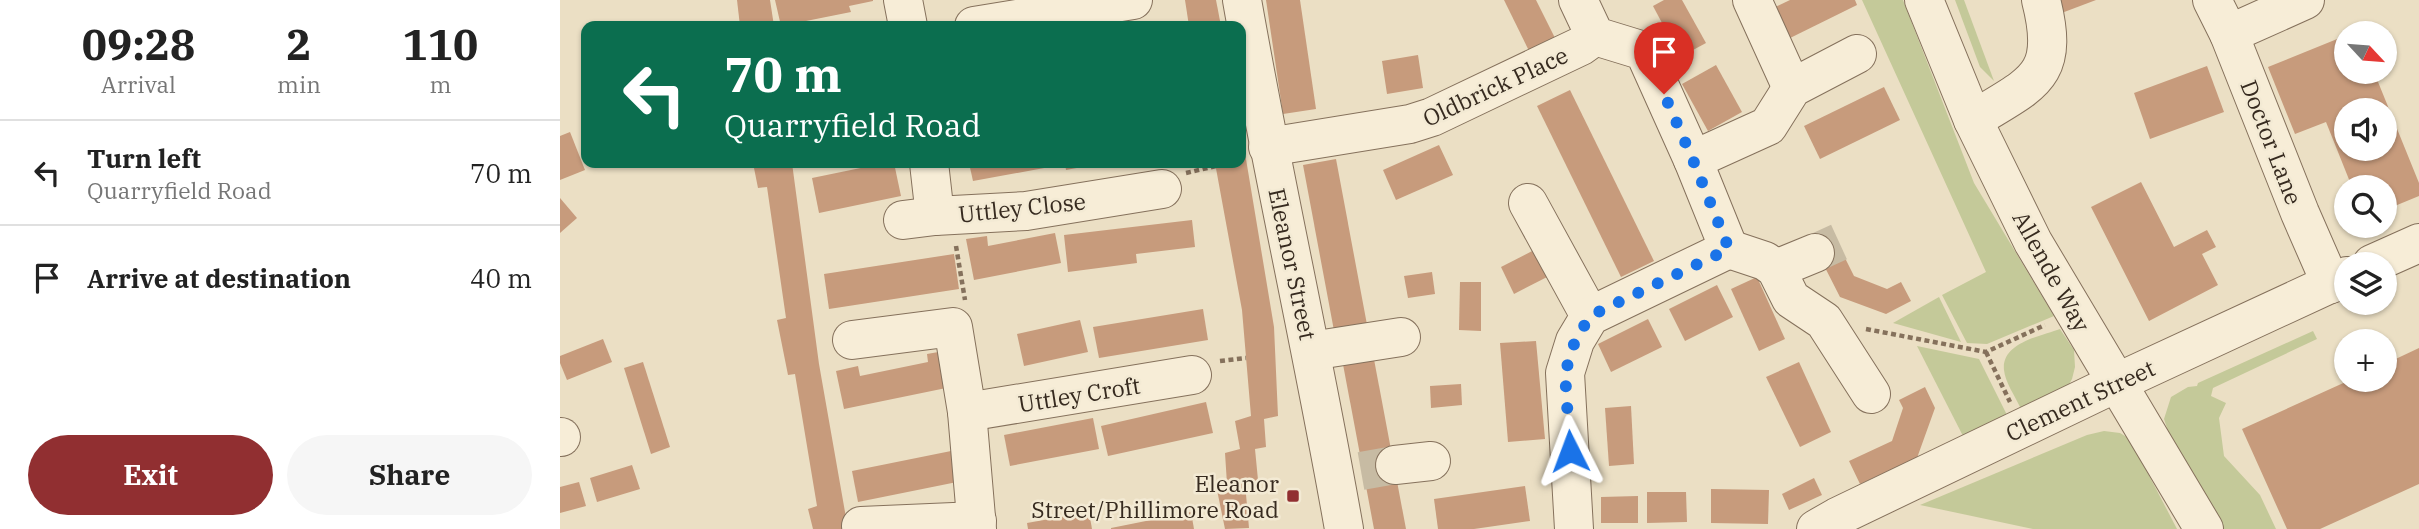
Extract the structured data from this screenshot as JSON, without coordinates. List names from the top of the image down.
{
  "streets": {
    "street": [
      "Oldbrick Place",
      "Doctor Lane",
      "Uttley Close",
      "Eleanor Street",
      "Allende Way",
      "Uttley Croft",
      "Clement Street"
    ]
  },
  "crossings": [
    ["Oldbrick Place", "Eleanor Street"],
    ["Allende Way", "Clement Street"]
  ],
  "places": {
    "transit": ["Eleanor Street/Phillimore Road"]
  },
  "north": "bottom right",
  "page": {
    "eta": [
      "09:28",
      "Arrival",
      "2",
      "min",
      "110",
      "m"
    ],
    "map_buttons": "+",
    "turn": ["70 m", "Quarryfield Road"],
    "list": [
      {
        "name": "Turn left",
        "note": "Quarryfield Road",
        "value": "70 m"
      },
      {
        "name": "Arrive at destination",
        "value": "40 m"
      }
    ],
    "buttons": ["Exit", "Share"]
  }
}
